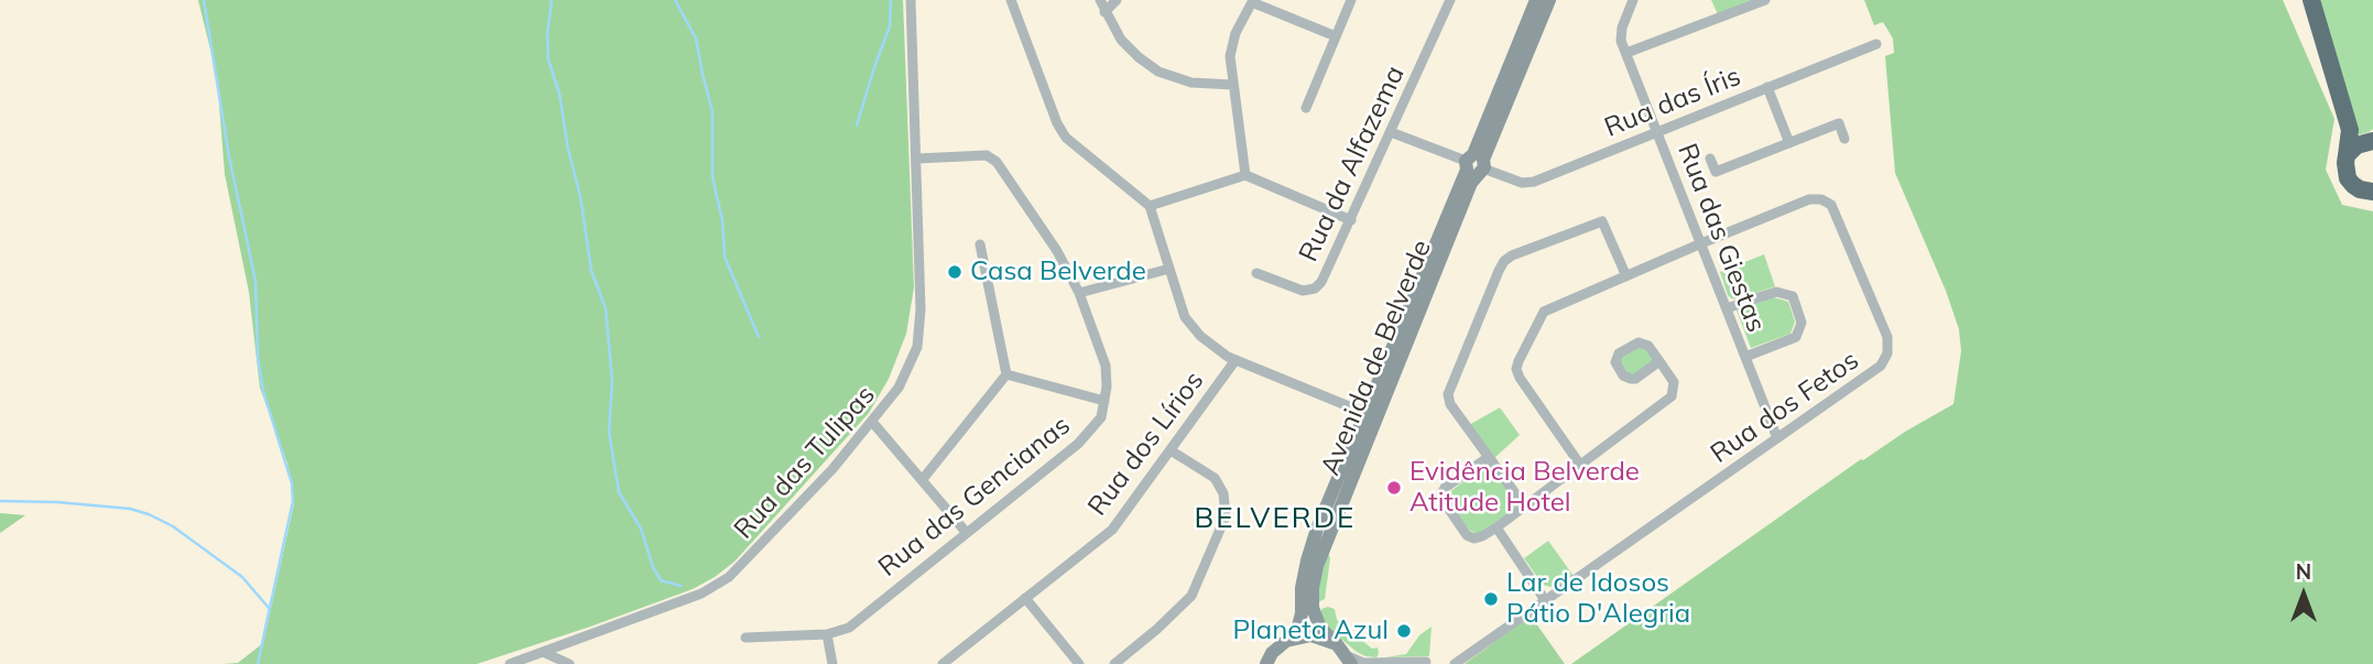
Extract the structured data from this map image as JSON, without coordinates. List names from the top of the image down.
{
  "streets": {
    "main road": ["Avenida de Belverde"],
    "street": [
      "Rua das Íris",
      "Rua da Alfazema",
      "Rua das Giestas",
      "Rua dos Fetos",
      "Rua dos Lírios",
      "Rua das Tulipas",
      "Rua das Gencianas"
    ]
  },
  "crossings": [
    ["Rua das Íris", "Rua da Alfazema"],
    ["Rua das Íris", "Rua das Giestas"],
    ["Rua das Íris", "Avenida de Belverde"],
    ["Rua das Giestas", "Rua dos Fetos"],
    ["Rua das Tulipas", "Rua das Gencianas"]
  ],
  "districts": ["BELVERDE"],
  "places": [
    "Casa Belverde",
    "Evidência Belverde Atitude Hotel",
    "Lar de Idosos Pátio D'Alegria",
    "Planeta Azul"
  ],
  "north": "top"
}
